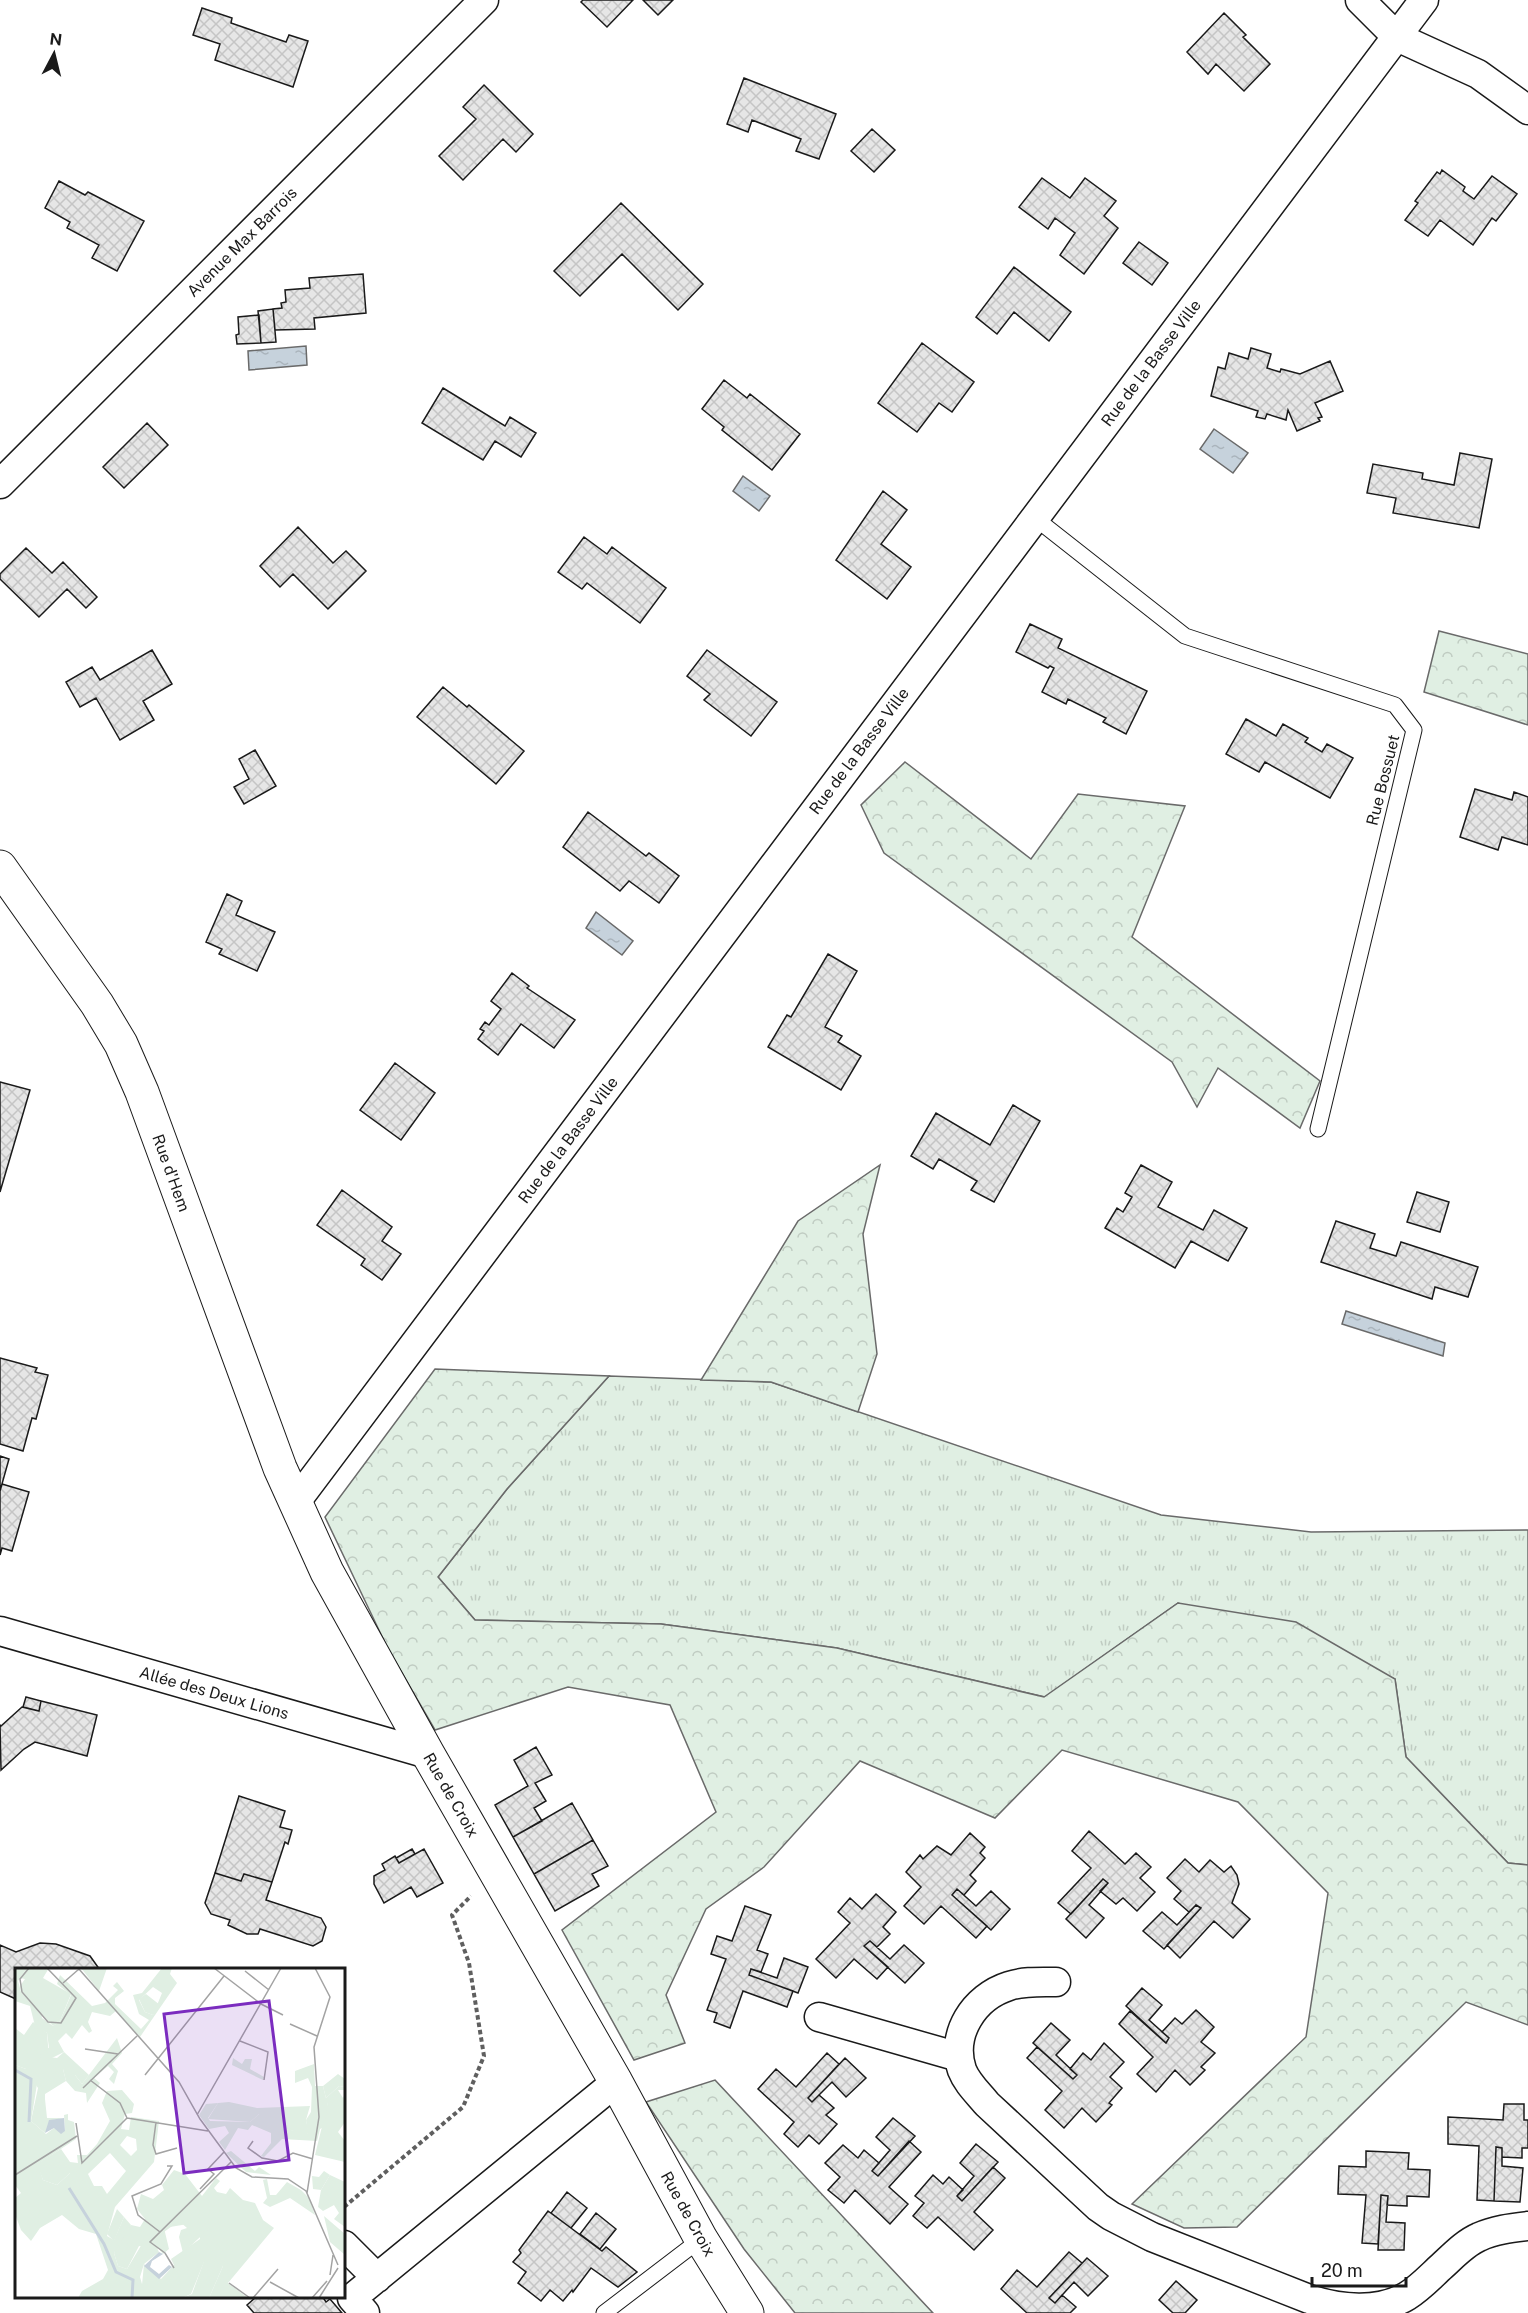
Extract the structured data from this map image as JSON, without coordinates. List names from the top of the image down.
{
  "streets": {
    "main road": ["Rue d'Hem", "Rue de Croix"],
    "street": ["Avenue Max Barrois", "Rue de la Basse Ville", "Allée des Deux Lions"],
    "lane": ["Rue Bossuet"]
  },
  "crossings": [
    ["Rue de la Basse Ville", "Rue Bossuet"],
    ["Rue de la Basse Ville", "Rue d'Hem"],
    ["Rue de la Basse Ville", "Rue de Croix"],
    ["Rue d'Hem", "Rue de Croix"],
    ["Allée des Deux Lions", "Rue de Croix"]
  ],
  "scale_bar": "20 m",
  "north": "top"
}
